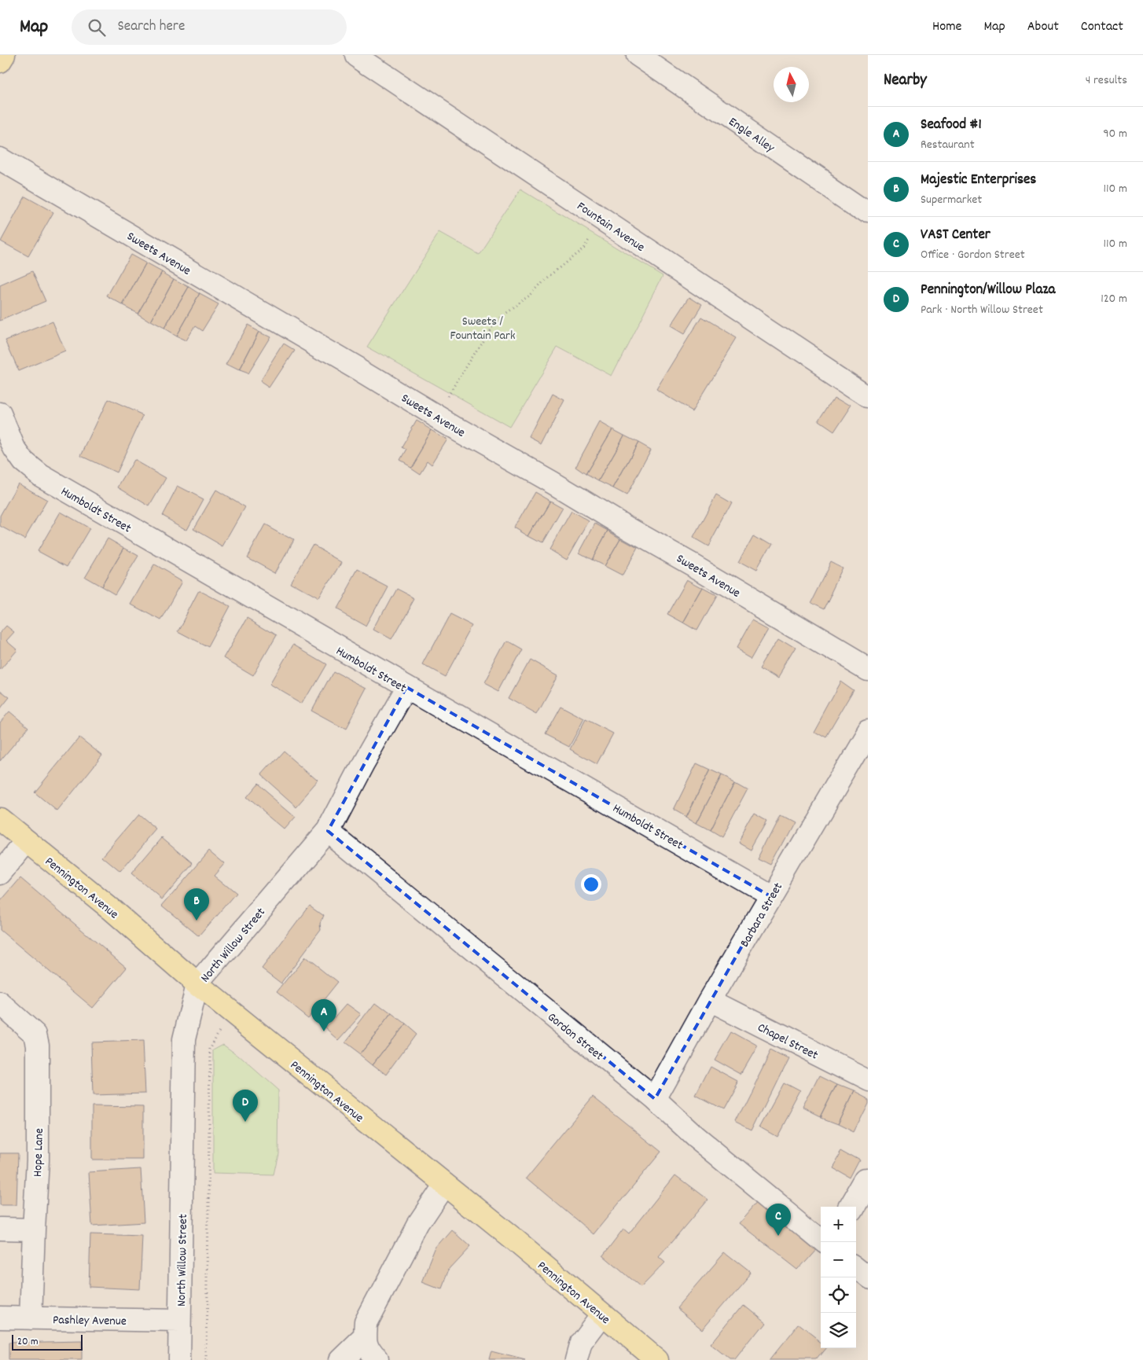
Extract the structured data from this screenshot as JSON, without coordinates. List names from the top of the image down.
{
  "streets": {
    "main road": ["Pennington Avenue"],
    "street": [
      "Engle Alley",
      "Fountain Avenue",
      "Sweets Avenue",
      "Humboldt Street",
      "Barbara Street",
      "North Willow Street",
      "Gordon Street",
      "Chapel Street",
      "Hope Lane",
      "Pashley Avenue"
    ]
  },
  "crossings": [
    ["Humboldt Street", "Barbara Street"],
    ["Humboldt Street", "North Willow Street"],
    ["Pennington Avenue", "North Willow Street"],
    ["Barbara Street", "Gordon Street"],
    ["Barbara Street", "Chapel Street"],
    ["North Willow Street", "Gordon Street"],
    ["North Willow Street", "Pashley Avenue"],
    ["Hope Lane", "Pashley Avenue"]
  ],
  "parks": ["Sweets / Fountain Park"],
  "scale_bar": "20 m",
  "north": "top",
  "page": {
    "header": "Map",
    "search": "Search here",
    "nav": [
      "Home",
      "Map",
      "About",
      "Contact"
    ],
    "heading": ["Nearby", "4 results"],
    "list": [
      {
        "mark": "A",
        "name": "Seafood #1",
        "note": "Restaurant",
        "value": "90 m"
      },
      {
        "mark": "B",
        "name": "Majestic Enterprises",
        "note": "Supermarket",
        "value": "110 m"
      },
      {
        "mark": "C",
        "name": "VAST Center",
        "note": "Office · Gordon Street",
        "value": "110 m"
      },
      {
        "mark": "D",
        "name": "Pennington/Willow Plaza",
        "note": "Park · North Willow Street",
        "value": "120 m"
      }
    ],
    "pins": [
      "B",
      "A",
      "D",
      "C"
    ],
    "map_buttons": ["+", "−"],
    "scale": "20 m"
  }
}
